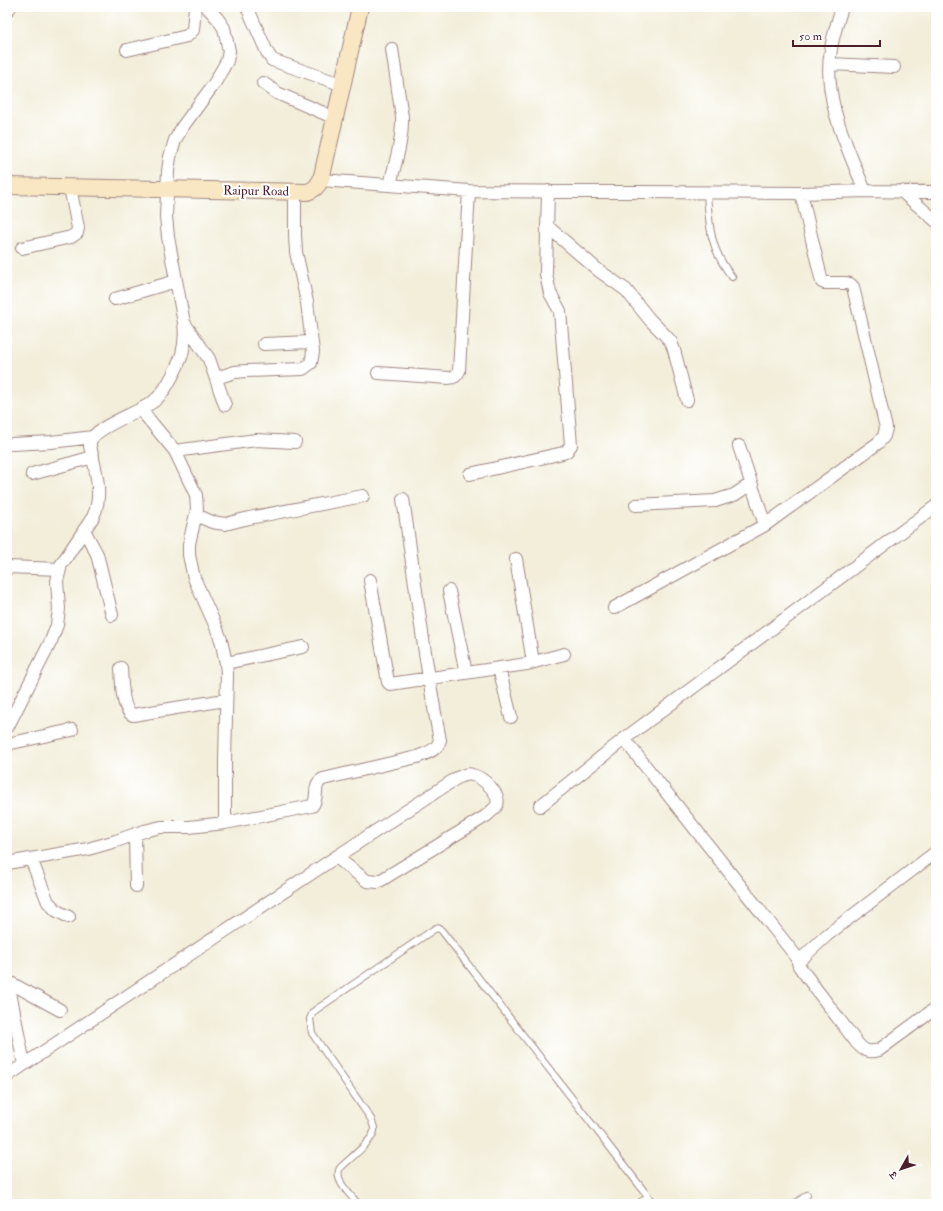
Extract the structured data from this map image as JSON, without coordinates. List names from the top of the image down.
{
  "streets": {
    "main road": ["Raipur Road"]
  },
  "scale_bar": "50 m",
  "north": "bottom left"
}
